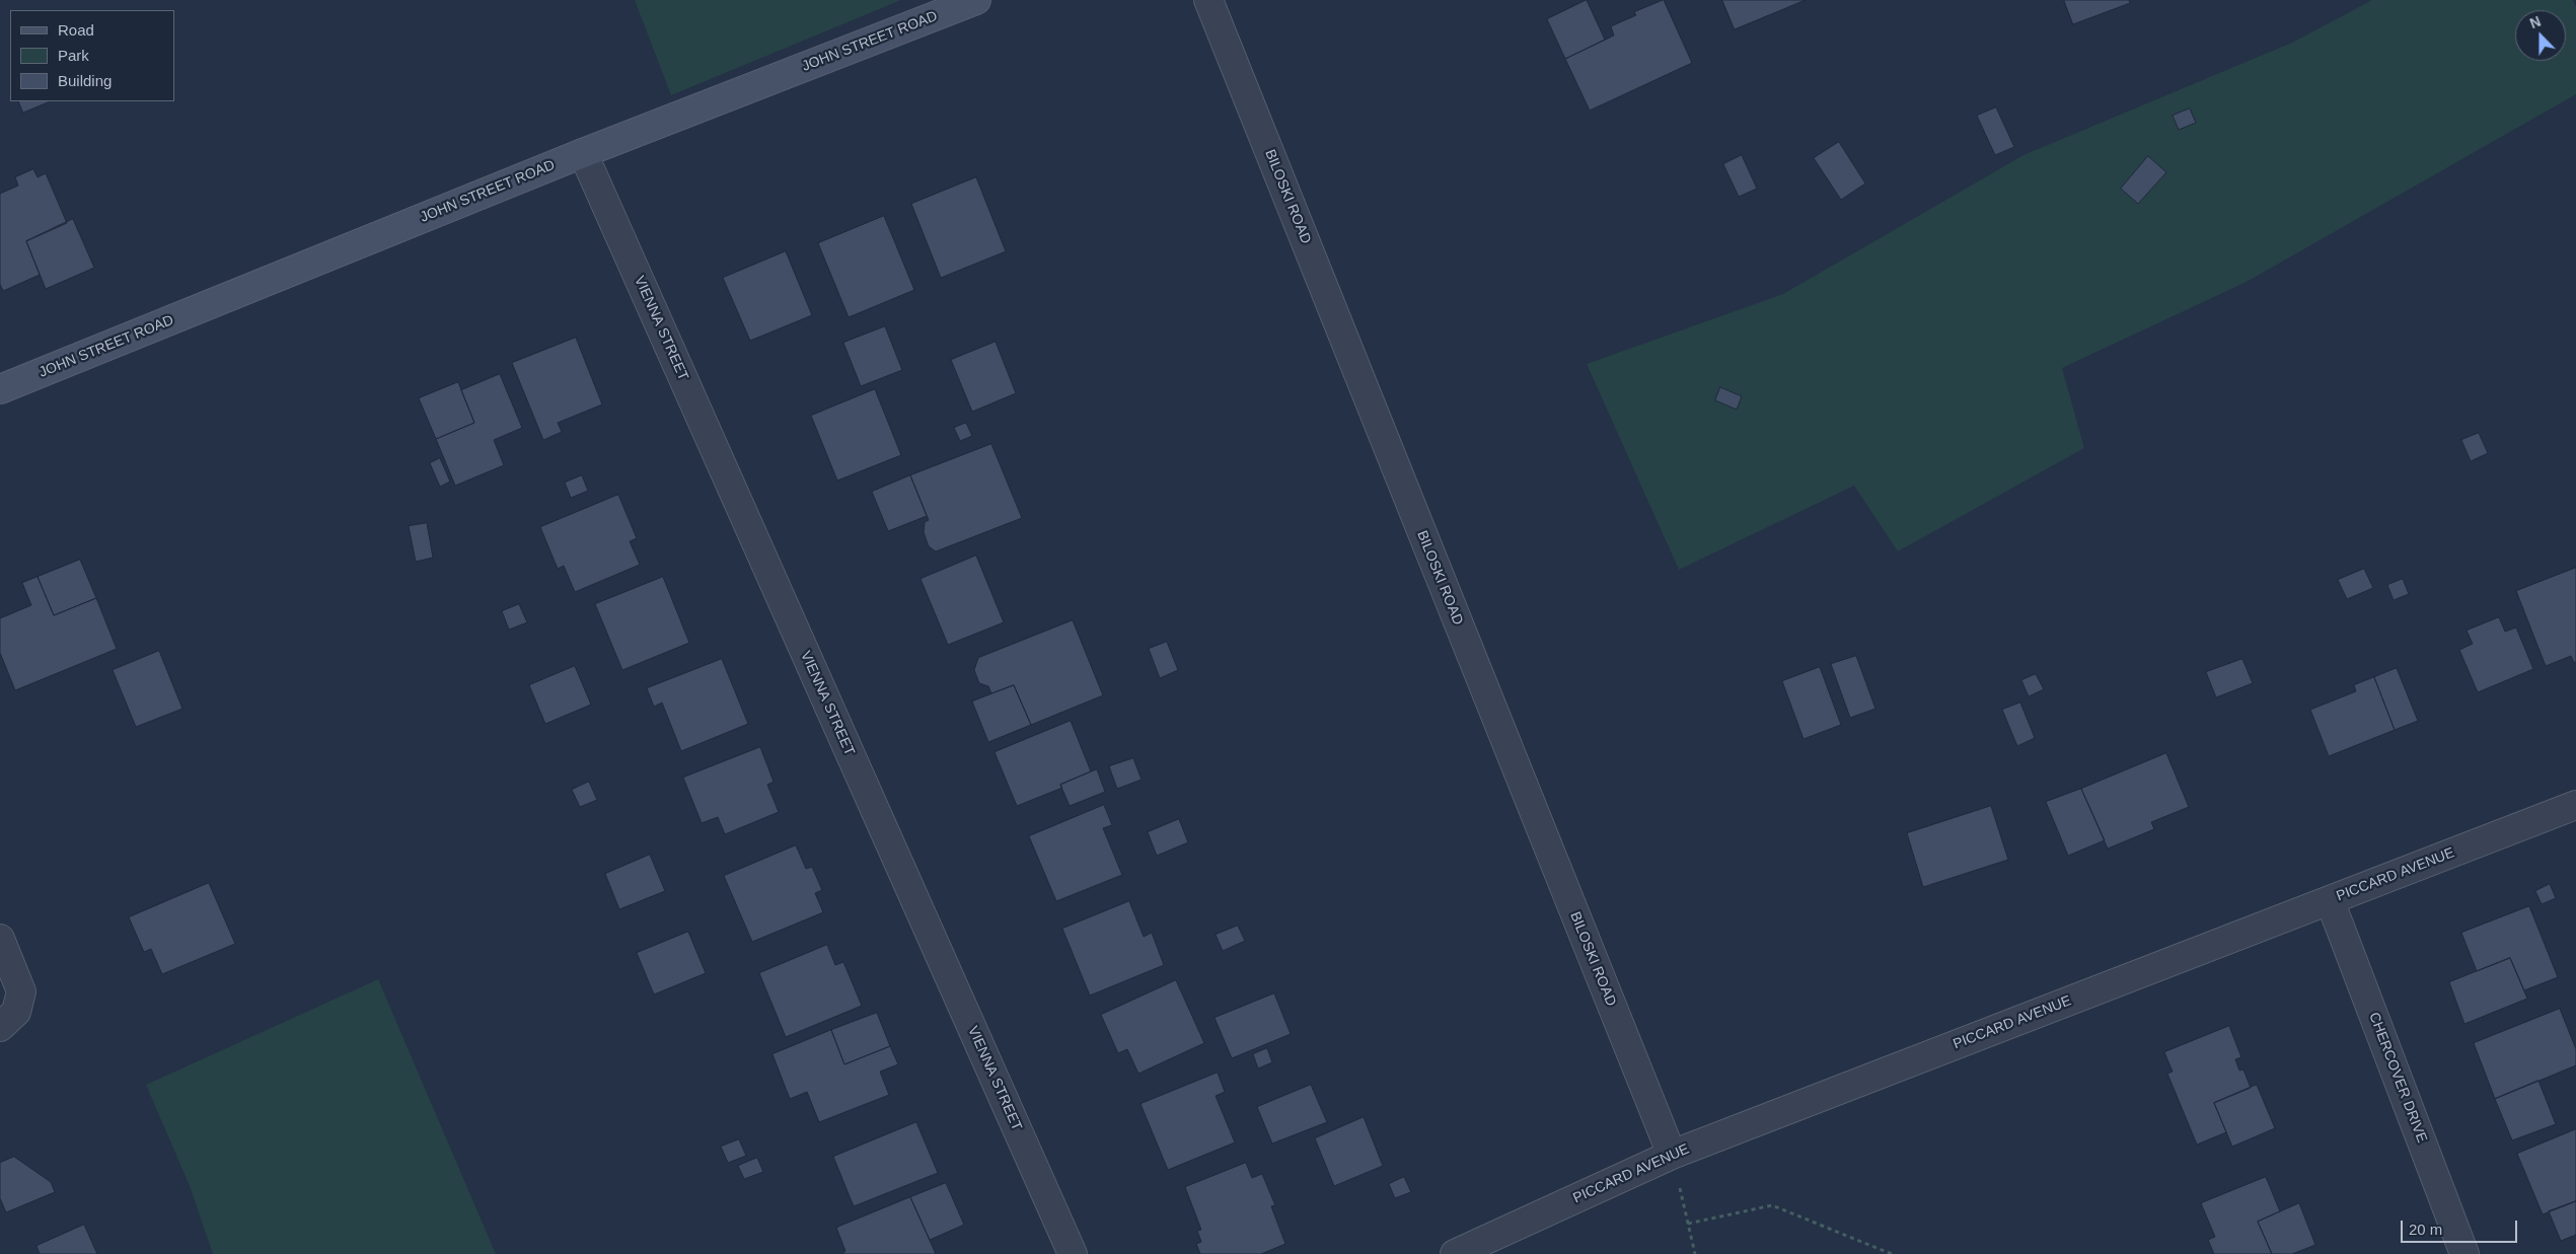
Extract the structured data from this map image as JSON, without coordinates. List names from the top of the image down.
{
  "streets": {
    "main road": ["JOHN STREET ROAD"],
    "street": [
      "BILOSKI ROAD",
      "VIENNA STREET",
      "PICCARD AVENUE",
      "CHERCOVER DRIVE"
    ]
  },
  "crossings": [
    ["JOHN STREET ROAD", "VIENNA STREET"],
    ["BILOSKI ROAD", "PICCARD AVENUE"],
    ["PICCARD AVENUE", "CHERCOVER DRIVE"]
  ],
  "legend": ["Road", "Park", "Building"],
  "scale_bar": "20 m",
  "north": "top"
}
